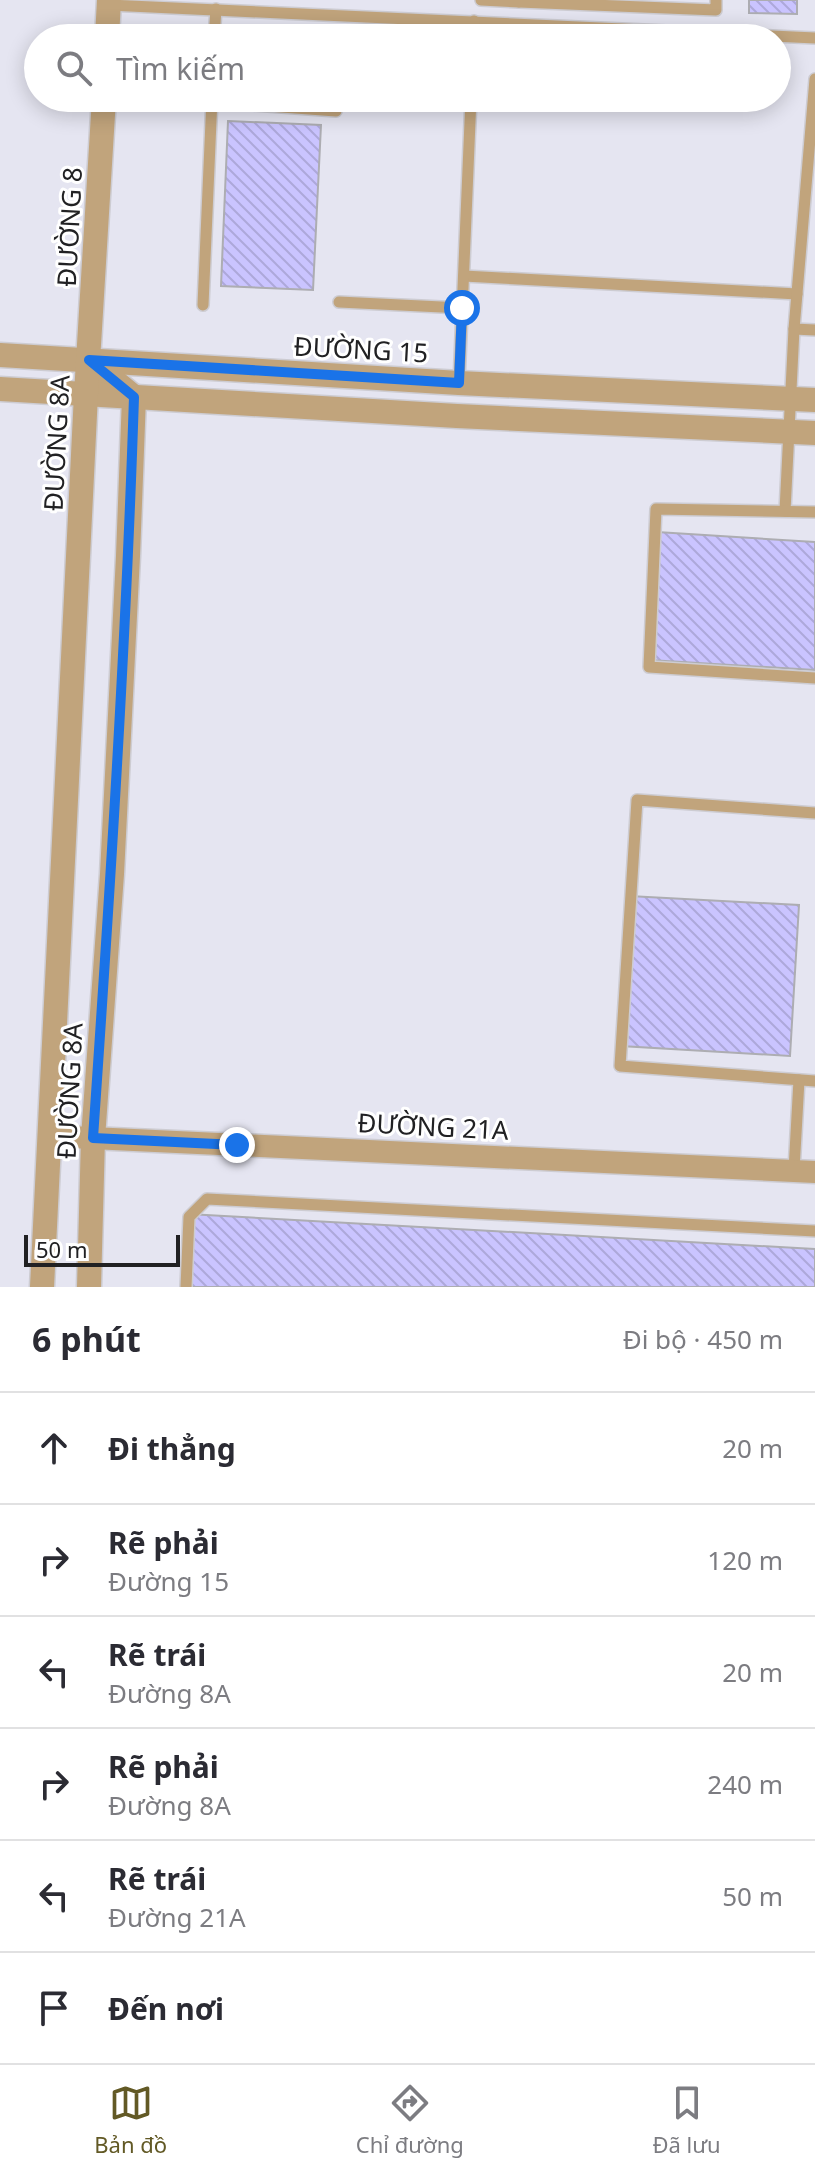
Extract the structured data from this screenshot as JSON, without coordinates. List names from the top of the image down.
{
  "streets": {
    "street": [
      "ĐƯỜNG 8",
      "ĐƯỜNG 15",
      "ĐƯỜNG 8A",
      "ĐƯỜNG 21A"
    ]
  },
  "crossings": [
    ["ĐƯỜNG 8", "ĐƯỜNG 15"],
    ["ĐƯỜNG 8", "ĐƯỜNG 8A"],
    ["ĐƯỜNG 15", "ĐƯỜNG 8A"],
    ["ĐƯỜNG 8A", "ĐƯỜNG 21A"]
  ],
  "scale_bar": "50 m",
  "page": {
    "search": "Tìm kiếm",
    "scale": "50 m",
    "heading": ["6 phút", "Đi bộ · 450 m"],
    "list": [
      ["Đi thẳng", "20 m"],
      ["Rẽ phải", "Đường 15", "120 m"],
      ["Rẽ trái", "Đường 8A", "20 m"],
      ["Rẽ phải", "Đường 8A", "240 m"],
      ["Rẽ trái", "Đường 21A", "50 m"],
      "Đến nơi"
    ],
    "nav": ["Bản đồ", "Chỉ đường", "Đã lưu"]
  }
}
